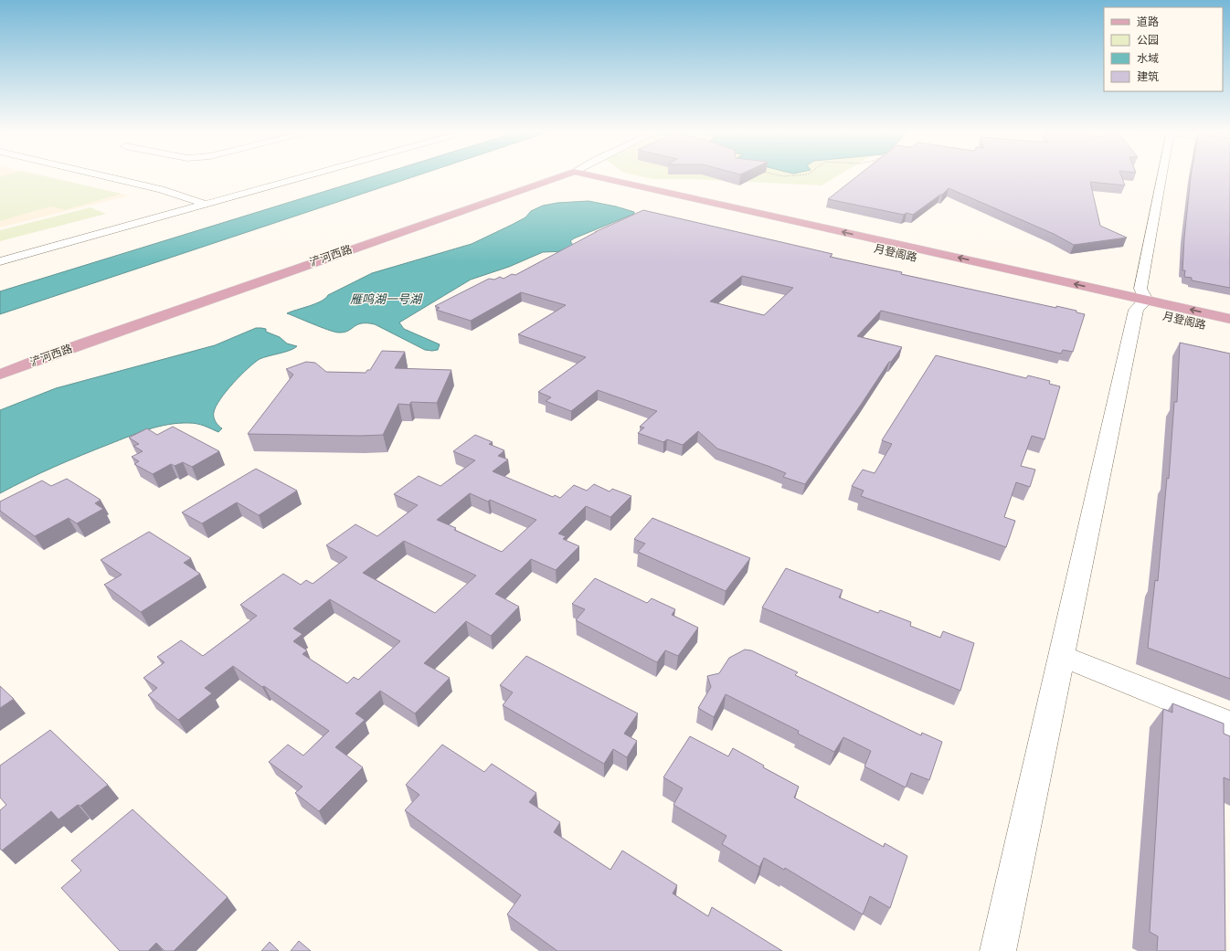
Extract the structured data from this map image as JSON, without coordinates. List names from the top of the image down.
{
  "streets": {
    "main road": ["月登阁路", "浐河西路"]
  },
  "crossings": [
    ["月登阁路", "浐河西路"]
  ],
  "water": ["雁鸣湖一号湖"],
  "legend": [
    "道路",
    "公园",
    "水域",
    "建筑"
  ]
}
